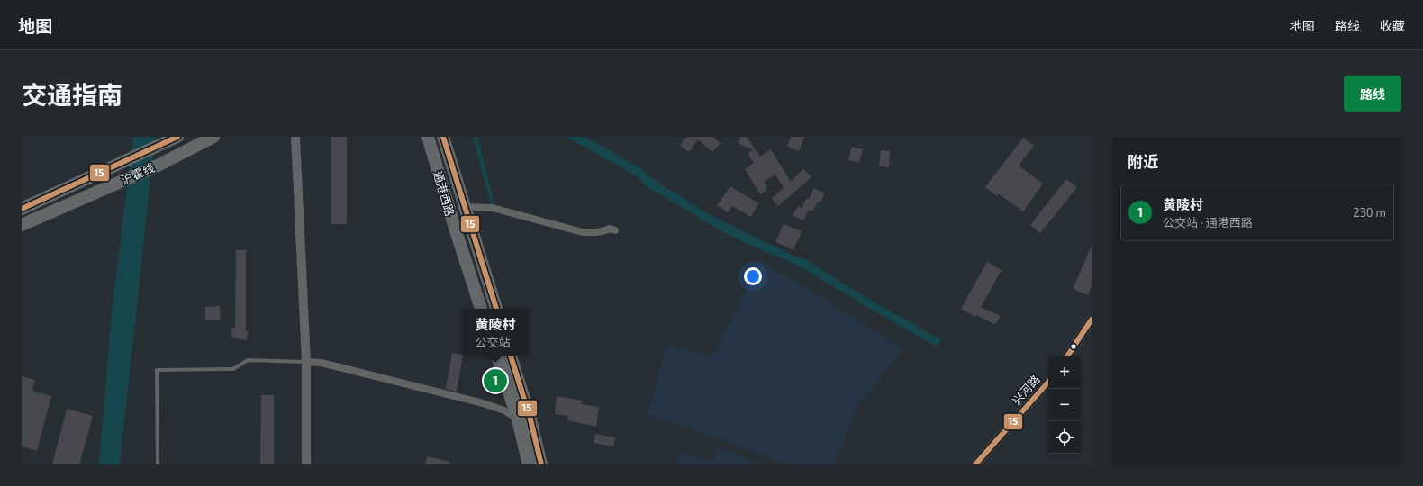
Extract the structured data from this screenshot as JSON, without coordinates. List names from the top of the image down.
{
  "streets": {
    "highway": ["沪霍线", "通港西路"],
    "street": ["兴河路"]
  },
  "lines": ["transit line 15"],
  "page": {
    "header": "地图",
    "nav": ["地图", "路线", "收藏"],
    "title": "交通指南",
    "buttons": "路线",
    "heading": "附近",
    "list": [
      {
        "mark": "1",
        "name": "黄陵村",
        "note": "公交站 · 通港西路",
        "value": "230 m"
      }
    ],
    "popup": ["黄陵村", "公交站"],
    "map_buttons": ["+", "−"],
    "pins": "1"
  }
}
